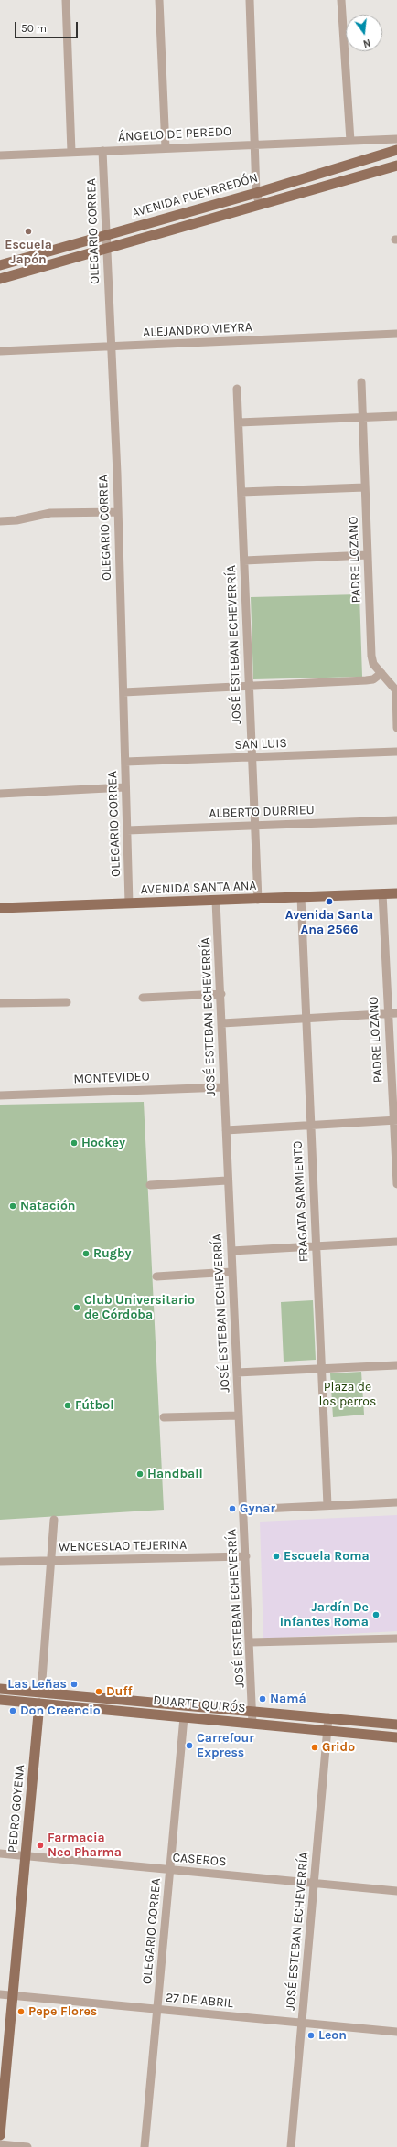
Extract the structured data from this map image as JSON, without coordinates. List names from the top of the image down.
{
  "streets": {
    "main road": [
      "AVENIDA PUEYRREDÓN",
      "AVENIDA SANTA ANA",
      "DUARTE QUIRÓS",
      "PEDRO GOYENA"
    ],
    "street": [
      "ÁNGELO DE PEREDO",
      "OLEGARIO CORREA",
      "ALEJANDRO VIEYRA",
      "PADRE LOZANO",
      "JOSÉ ESTEBAN ECHEVERRÍA",
      "SAN LUIS",
      "ALBERTO DURRIEU",
      "MONTEVIDEO",
      "FRAGATA SARMIENTO",
      "WENCESLAO TEJERINA",
      "CASEROS",
      "27 DE ABRIL"
    ]
  },
  "crossings": [
    ["ÁNGELO DE PEREDO", "OLEGARIO CORREA"],
    ["AVENIDA PUEYRREDÓN", "OLEGARIO CORREA"],
    ["OLEGARIO CORREA", "ALEJANDRO VIEYRA"],
    ["OLEGARIO CORREA", "SAN LUIS"],
    ["OLEGARIO CORREA", "ALBERTO DURRIEU"],
    ["OLEGARIO CORREA", "AVENIDA SANTA ANA"],
    ["OLEGARIO CORREA", "DUARTE QUIRÓS"],
    ["OLEGARIO CORREA", "CASEROS"],
    ["OLEGARIO CORREA", "27 DE ABRIL"],
    ["PADRE LOZANO", "AVENIDA SANTA ANA"],
    ["JOSÉ ESTEBAN ECHEVERRÍA", "SAN LUIS"],
    ["JOSÉ ESTEBAN ECHEVERRÍA", "ALBERTO DURRIEU"],
    ["JOSÉ ESTEBAN ECHEVERRÍA", "AVENIDA SANTA ANA"],
    ["JOSÉ ESTEBAN ECHEVERRÍA", "MONTEVIDEO"],
    ["JOSÉ ESTEBAN ECHEVERRÍA", "WENCESLAO TEJERINA"],
    ["JOSÉ ESTEBAN ECHEVERRÍA", "DUARTE QUIRÓS"],
    ["JOSÉ ESTEBAN ECHEVERRÍA", "CASEROS"],
    ["JOSÉ ESTEBAN ECHEVERRÍA", "27 DE ABRIL"],
    ["AVENIDA SANTA ANA", "FRAGATA SARMIENTO"],
    ["DUARTE QUIRÓS", "PEDRO GOYENA"],
    ["PEDRO GOYENA", "CASEROS"],
    ["PEDRO GOYENA", "27 DE ABRIL"]
  ],
  "parks": ["Plaza de los perros"],
  "places": [
    "Escuela Japón",
    "Avenida Santa Ana 2566",
    "Hockey",
    "Natación",
    "Rugby",
    "Club Universitario de Córdoba",
    "Fútbol",
    "Handball",
    "Gynar",
    "Escuela Roma",
    "Jardín De Infantes Roma",
    "Las Leñas",
    "Duff",
    "Namá",
    "Don Creencio",
    "Carrefour Express",
    "Grido",
    "Farmacia Neo Pharma",
    "Pepe Flores",
    "Leon"
  ],
  "scale_bar": "50 m",
  "north": "bottom"
}
